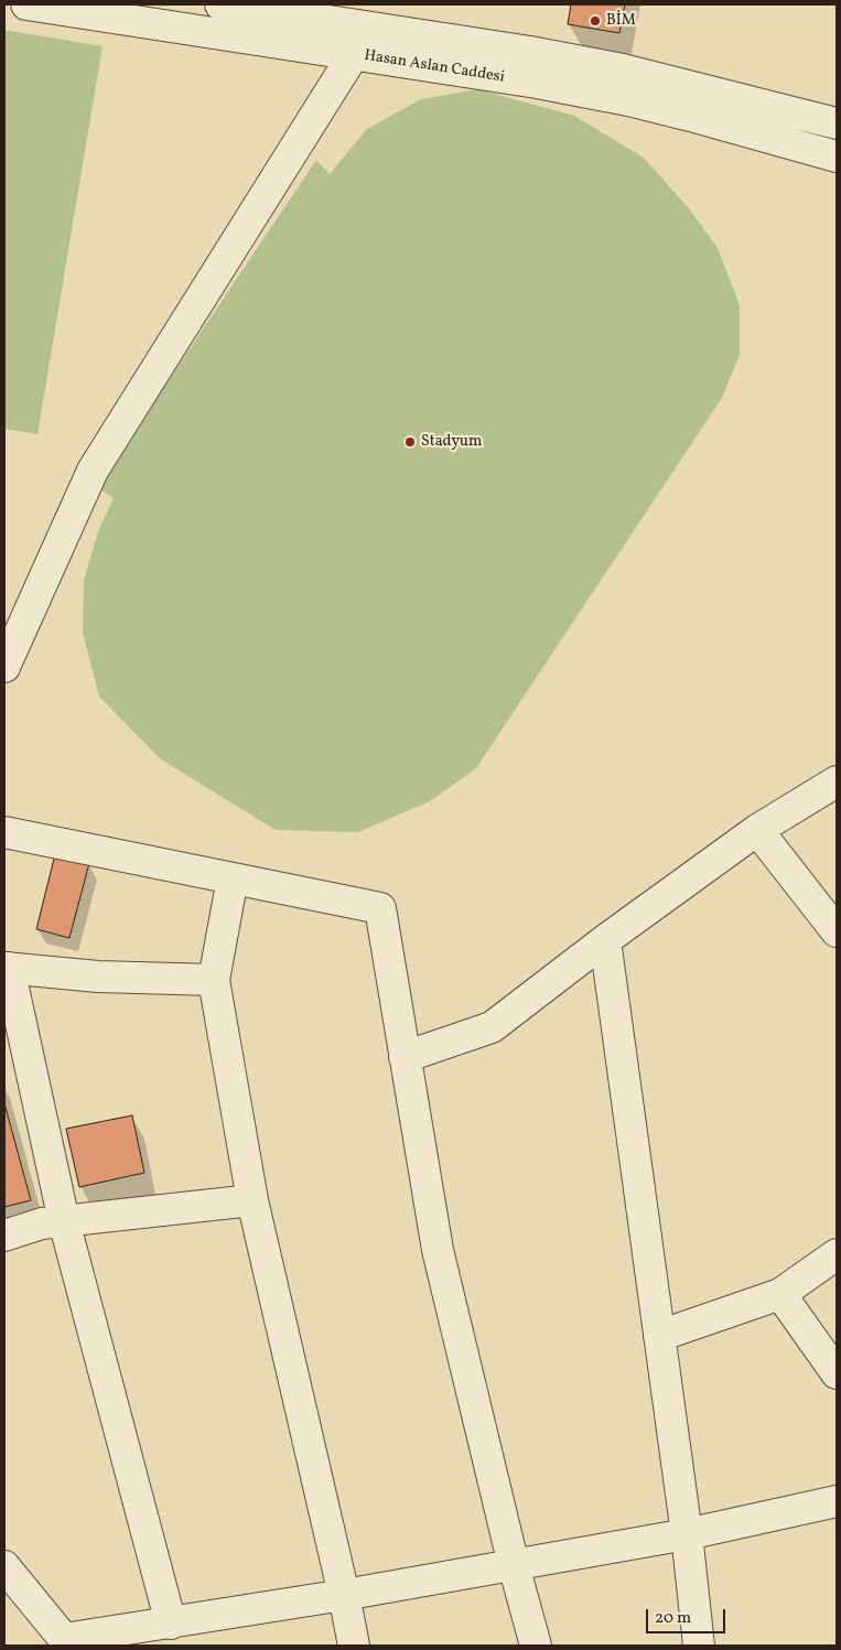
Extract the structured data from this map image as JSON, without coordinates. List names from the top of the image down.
{
  "streets": {
    "street": ["Hasan Aslan Caddesi"]
  },
  "places": ["BİM", "Stadyum"],
  "scale_bar": "20 m"
}
